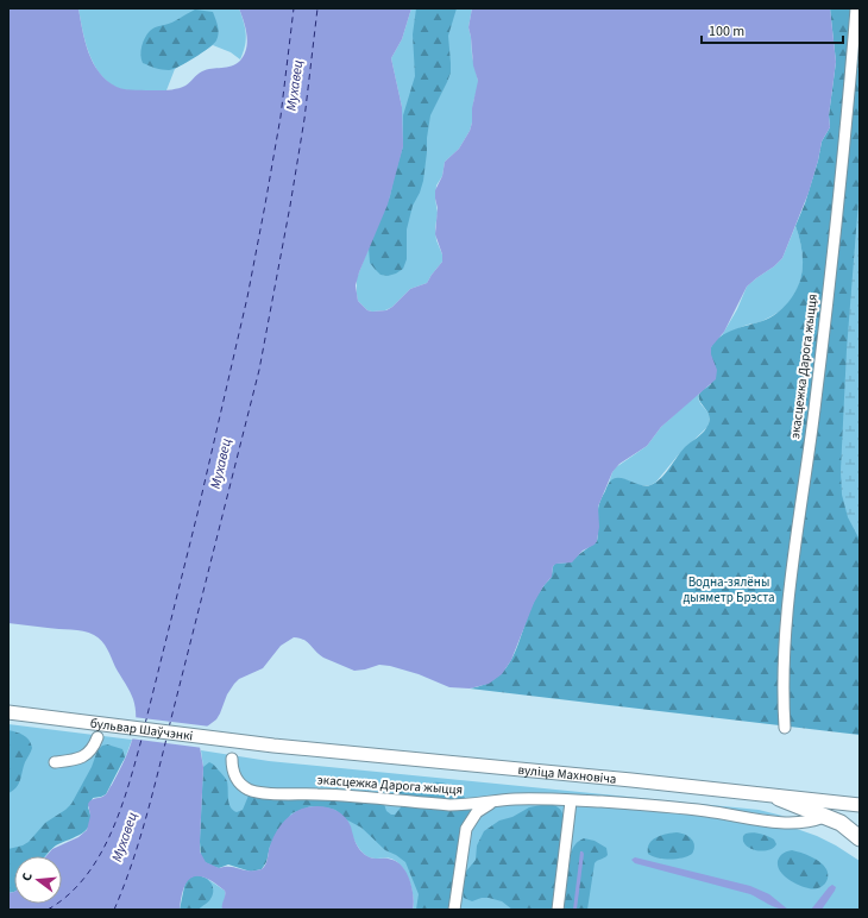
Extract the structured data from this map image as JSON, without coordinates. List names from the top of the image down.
{
  "streets": {
    "main road": ["бульвар Шаўчэнкі", "вуліца Махновіча"],
    "street": ["экасцежка Дарога жыцця"]
  },
  "crossings": [
    ["бульвар Шаўчэнкі", "вуліца Махновіча"]
  ],
  "water": ["Мухавец"],
  "parks": ["Водна-зялёны дыяметр Брэста"],
  "scale_bar": "100 m",
  "north": "left"
}
